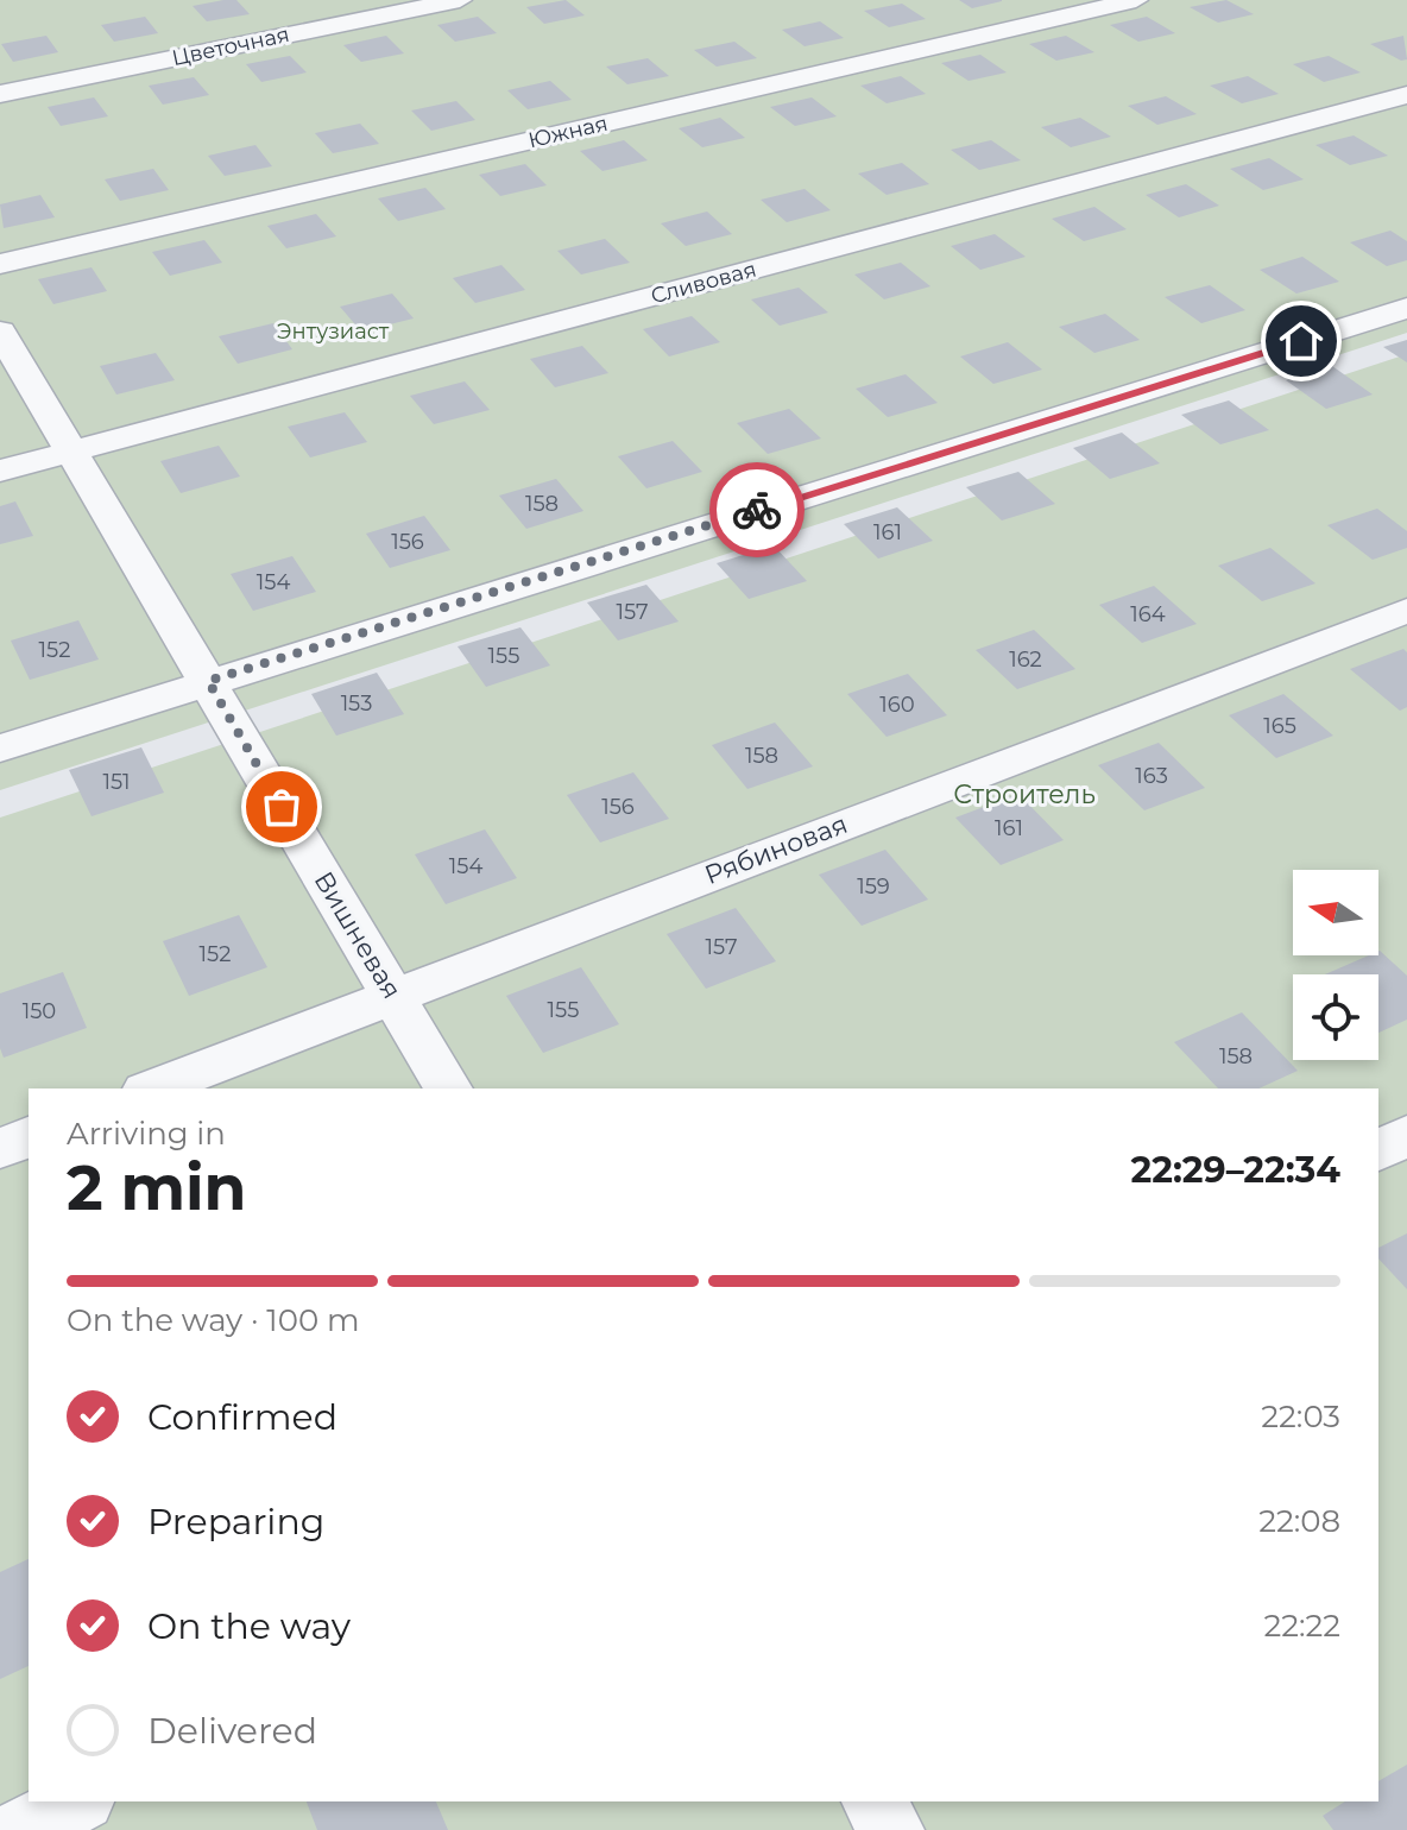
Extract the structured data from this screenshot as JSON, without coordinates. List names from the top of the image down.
{
  "streets": {
    "street": [
      "Цветочная",
      "Южная",
      "Сливовая",
      "Рябиновая",
      "Вишневая"
    ]
  },
  "crossings": [
    ["Сливовая", "Вишневая"],
    ["Рябиновая", "Вишневая"]
  ],
  "parks": ["Энтузиаст", "Строитель"],
  "house_numbers": [
    "158",
    "161",
    "156",
    "154",
    "157",
    "164",
    "152",
    "155",
    "162",
    "153",
    "160",
    "165",
    "158",
    "163",
    "151",
    "156",
    "161",
    "154",
    "159",
    "157",
    "152",
    "155",
    "150",
    "158"
  ],
  "north": "left",
  "page": {
    "heading": ["2 min", "Arriving in", "22:29–22:34"],
    "bar": "On the way · 100 m",
    "list": [
      ["Confirmed", "22:03"],
      ["Preparing", "22:08"],
      ["On the way", "22:22"],
      "Delivered"
    ]
  }
}
